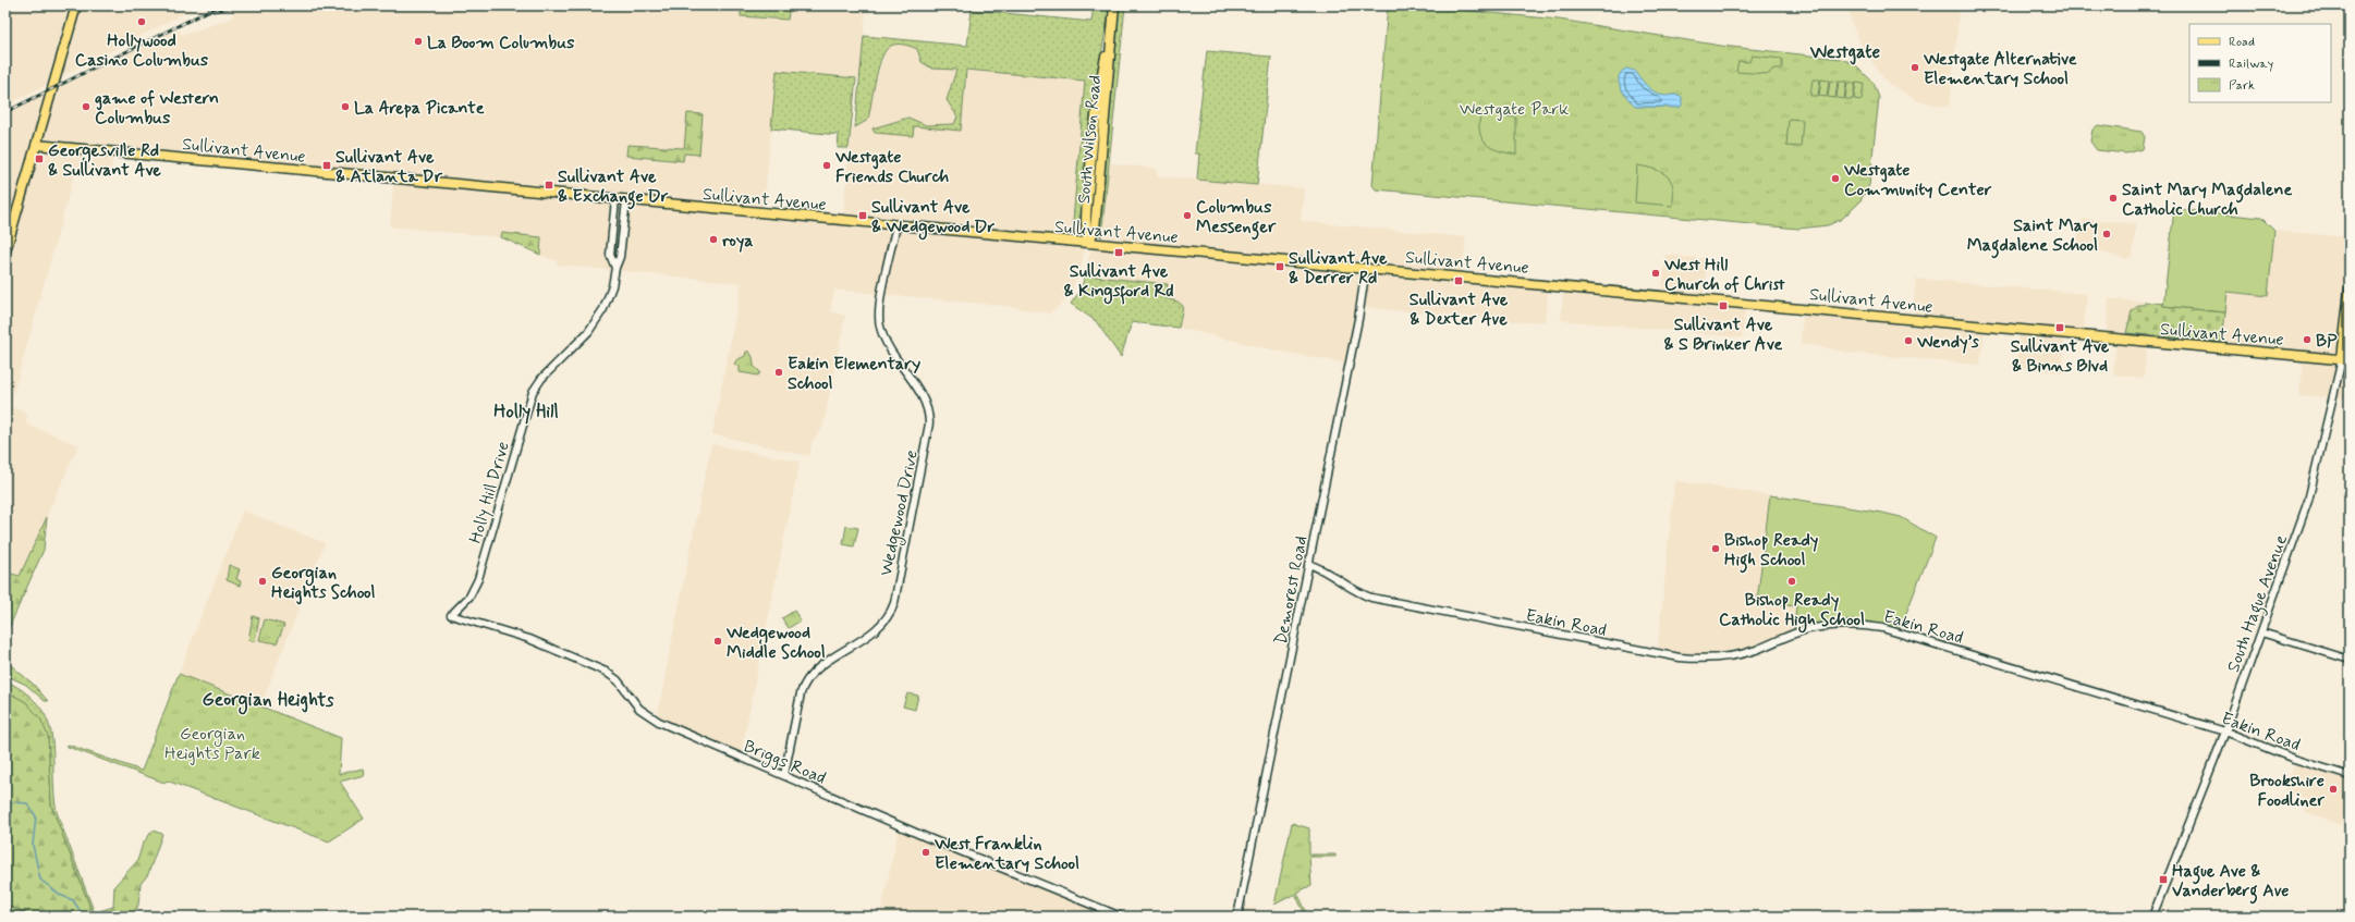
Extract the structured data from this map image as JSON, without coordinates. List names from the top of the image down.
{
  "streets": {
    "main road": ["South Wilson Road", "Sullivant Avenue", "South Hague Avenue"],
    "street": [
      "Holly Hill Drive",
      "Wedgewood Drive",
      "Demorest Road",
      "Eakin Road",
      "Briggs Road"
    ]
  },
  "crossings": [
    ["South Wilson Road", "Sullivant Avenue"],
    ["Sullivant Avenue", "Holly Hill Drive"],
    ["Sullivant Avenue", "Wedgewood Drive"],
    ["Sullivant Avenue", "Demorest Road"],
    ["Sullivant Avenue", "South Hague Avenue"],
    ["Holly Hill Drive", "Briggs Road"],
    ["Wedgewood Drive", "Briggs Road"],
    ["Demorest Road", "Eakin Road"],
    ["South Hague Avenue", "Eakin Road"]
  ],
  "districts": ["Westgate", "Holly Hill", "Georgian Heights"],
  "parks": ["Westgate Park", "Georgian Heights Park"],
  "places": {
    "other": [
      "Hollywood Casino Columbus",
      "La Boom Columbus",
      "Westgate Alternative Elementary School",
      "game of Western Columbus",
      "La Arepa Picante",
      "Westgate Friends Church",
      "Westgate Community Center",
      "Saint Mary Magdalene Catholic Church",
      "Columbus Messenger",
      "Saint Mary Magdalene School",
      "roya",
      "West Hill Church of Christ",
      "BP",
      "Wendy’s",
      "Eakin Elementary School",
      "Bishop Ready High School",
      "Georgian Heights School",
      "Bishop Ready Catholic High School",
      "Wedgewood Middle School",
      "Brookshire Foodliner",
      "West Franklin Elementary School"
    ],
    "transit": [
      "Georgesville Rd & Sullivant Ave",
      "Sullivant Ave & Atlanta Dr",
      "Sullivant Ave & Exchange Dr",
      "Sullivant Ave & Wedgewood Dr",
      "Sullivant Ave & Kingsford Rd",
      "Sullivant Ave & Derrer Rd",
      "Sullivant Ave & Dexter Ave",
      "Sullivant Ave & S Brinker Ave",
      "Sullivant Ave & Binns Blvd",
      "Hague Ave & Vanderberg Ave"
    ]
  },
  "legend": ["Road", "Railway", "Park"]
}
